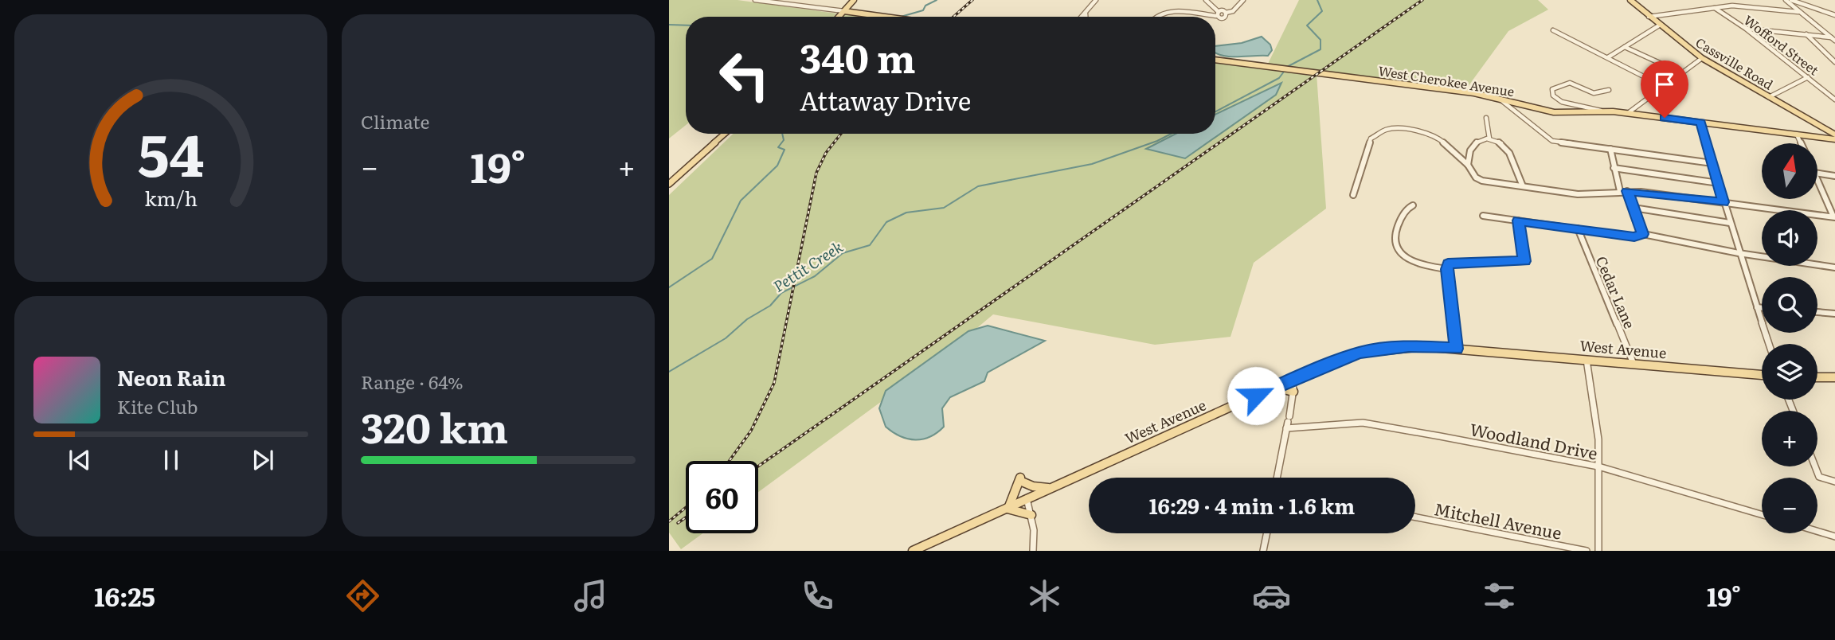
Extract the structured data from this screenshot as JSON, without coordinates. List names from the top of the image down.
{
  "streets": {
    "main road": ["Cassville Road", "West Cherokee Avenue", "West Avenue"],
    "street": [
      "Wofford Street",
      "Cedar Lane",
      "Woodland Drive",
      "Mitchell Avenue"
    ]
  },
  "crossings": [
    ["Cassville Road", "West Cherokee Avenue"],
    ["Cedar Lane", "West Avenue"]
  ],
  "water": ["Pettit Creek"],
  "north": "top",
  "page": {
    "tile": [
      "Climate",
      ["Range · 64%", "320 km"]
    ],
    "turn": ["340 m", "Attaway Drive"],
    "heat": ["−", "19°", "+"],
    "map_buttons": ["+", "−"],
    "song": ["Neon Rain", "Kite Club"],
    "limit": "60",
    "trip": "16:29 · 4 min · 1.6 km",
    "tabs": ["16:25", "19°"],
    "gauge": ["54", "km/h"]
  }
}
